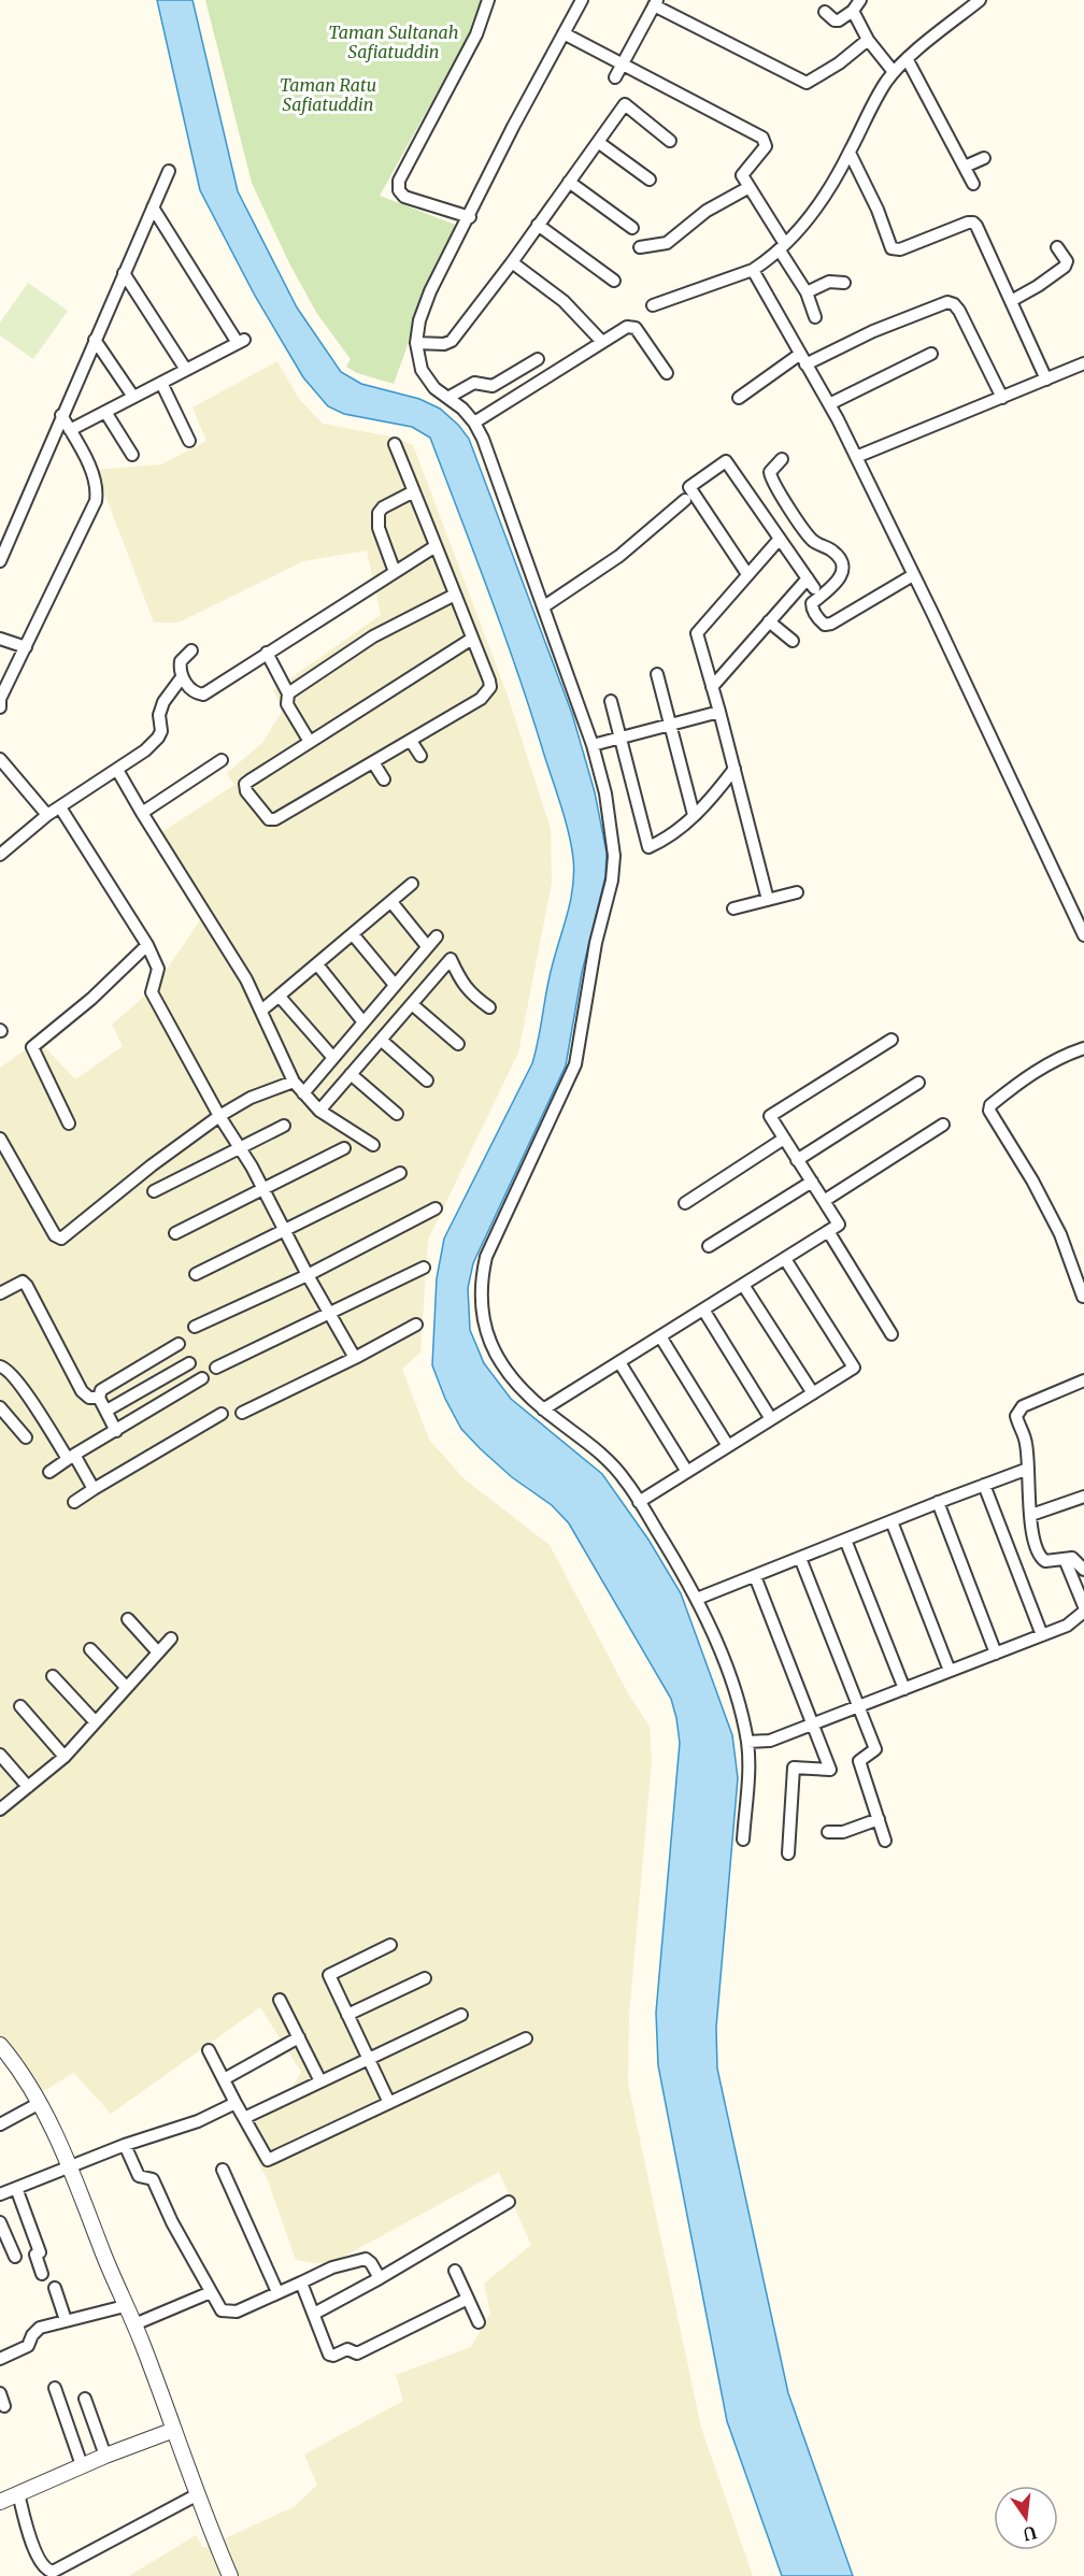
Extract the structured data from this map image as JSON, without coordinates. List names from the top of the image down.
{
  "parks": ["Taman Sultanah Safiatuddin", "Taman Ratu Safiatuddin"],
  "north": "bottom"
}
